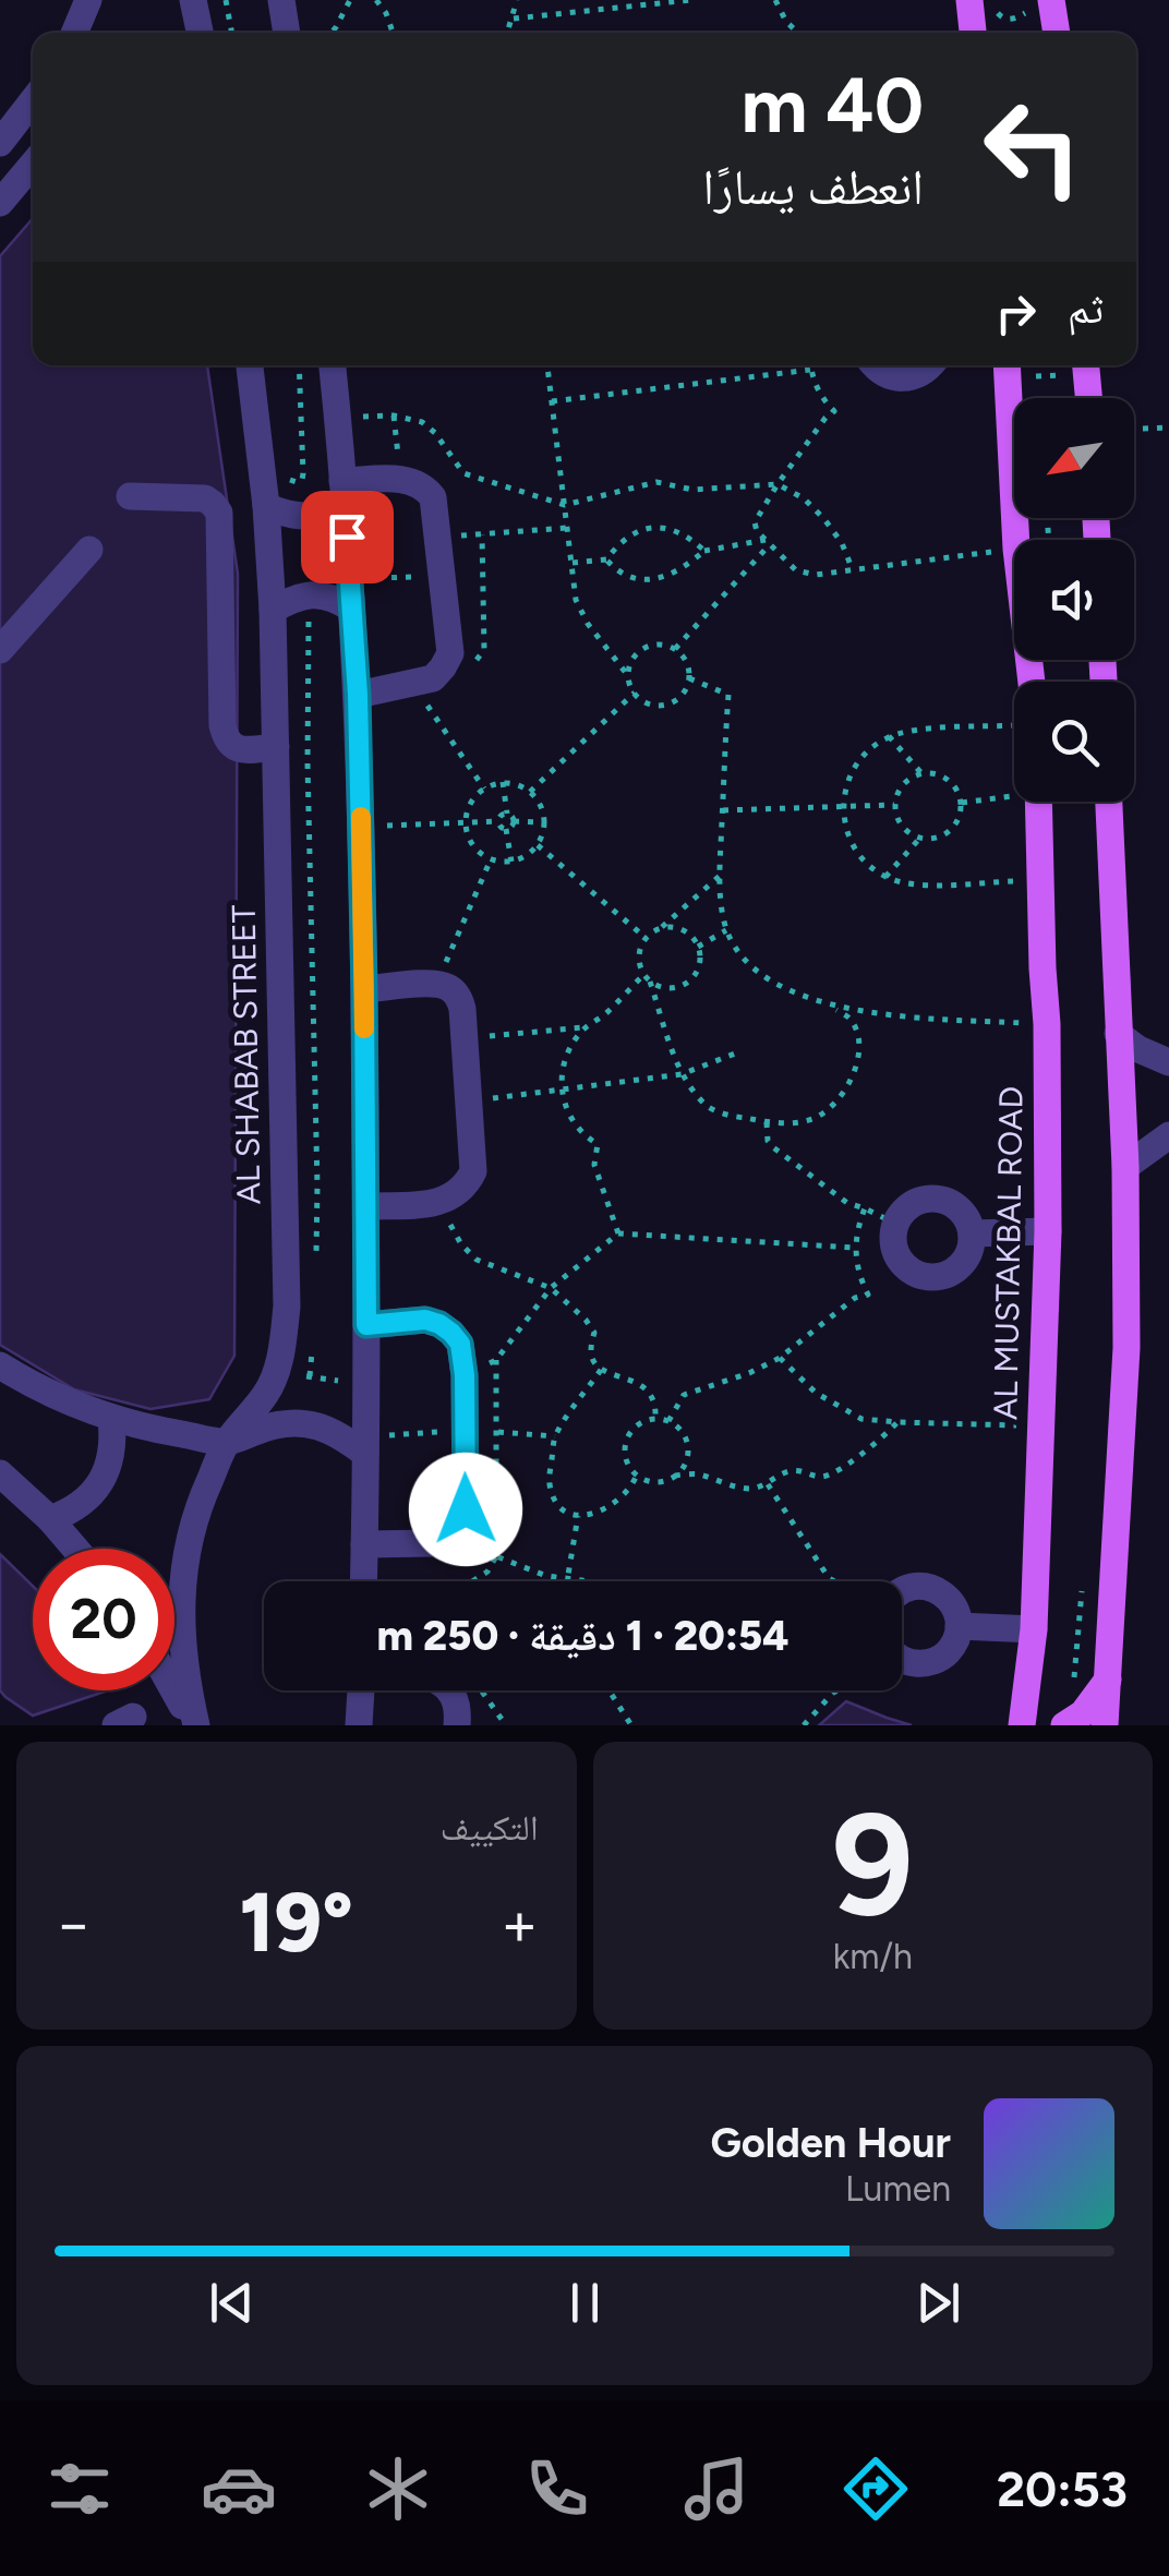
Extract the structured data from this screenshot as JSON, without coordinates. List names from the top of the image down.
{
  "streets": {
    "main road": ["AL MUSTAKBAL ROAD"],
    "street": ["AL SHABAB STREET"]
  },
  "north": "bottom left",
  "page": {
    "turn": ["40 m", "انعطف يسارًا"],
    "then": "ثم",
    "limit": "20",
    "trip": "20:54 · 1 دقيقة · 250 m",
    "tile": [
      ["9", "km/h"],
      "التكييف"
    ],
    "heat": ["−", "19°", "+"],
    "song": ["Golden Hour", "Lumen"],
    "tabs": "20:53"
  }
}
